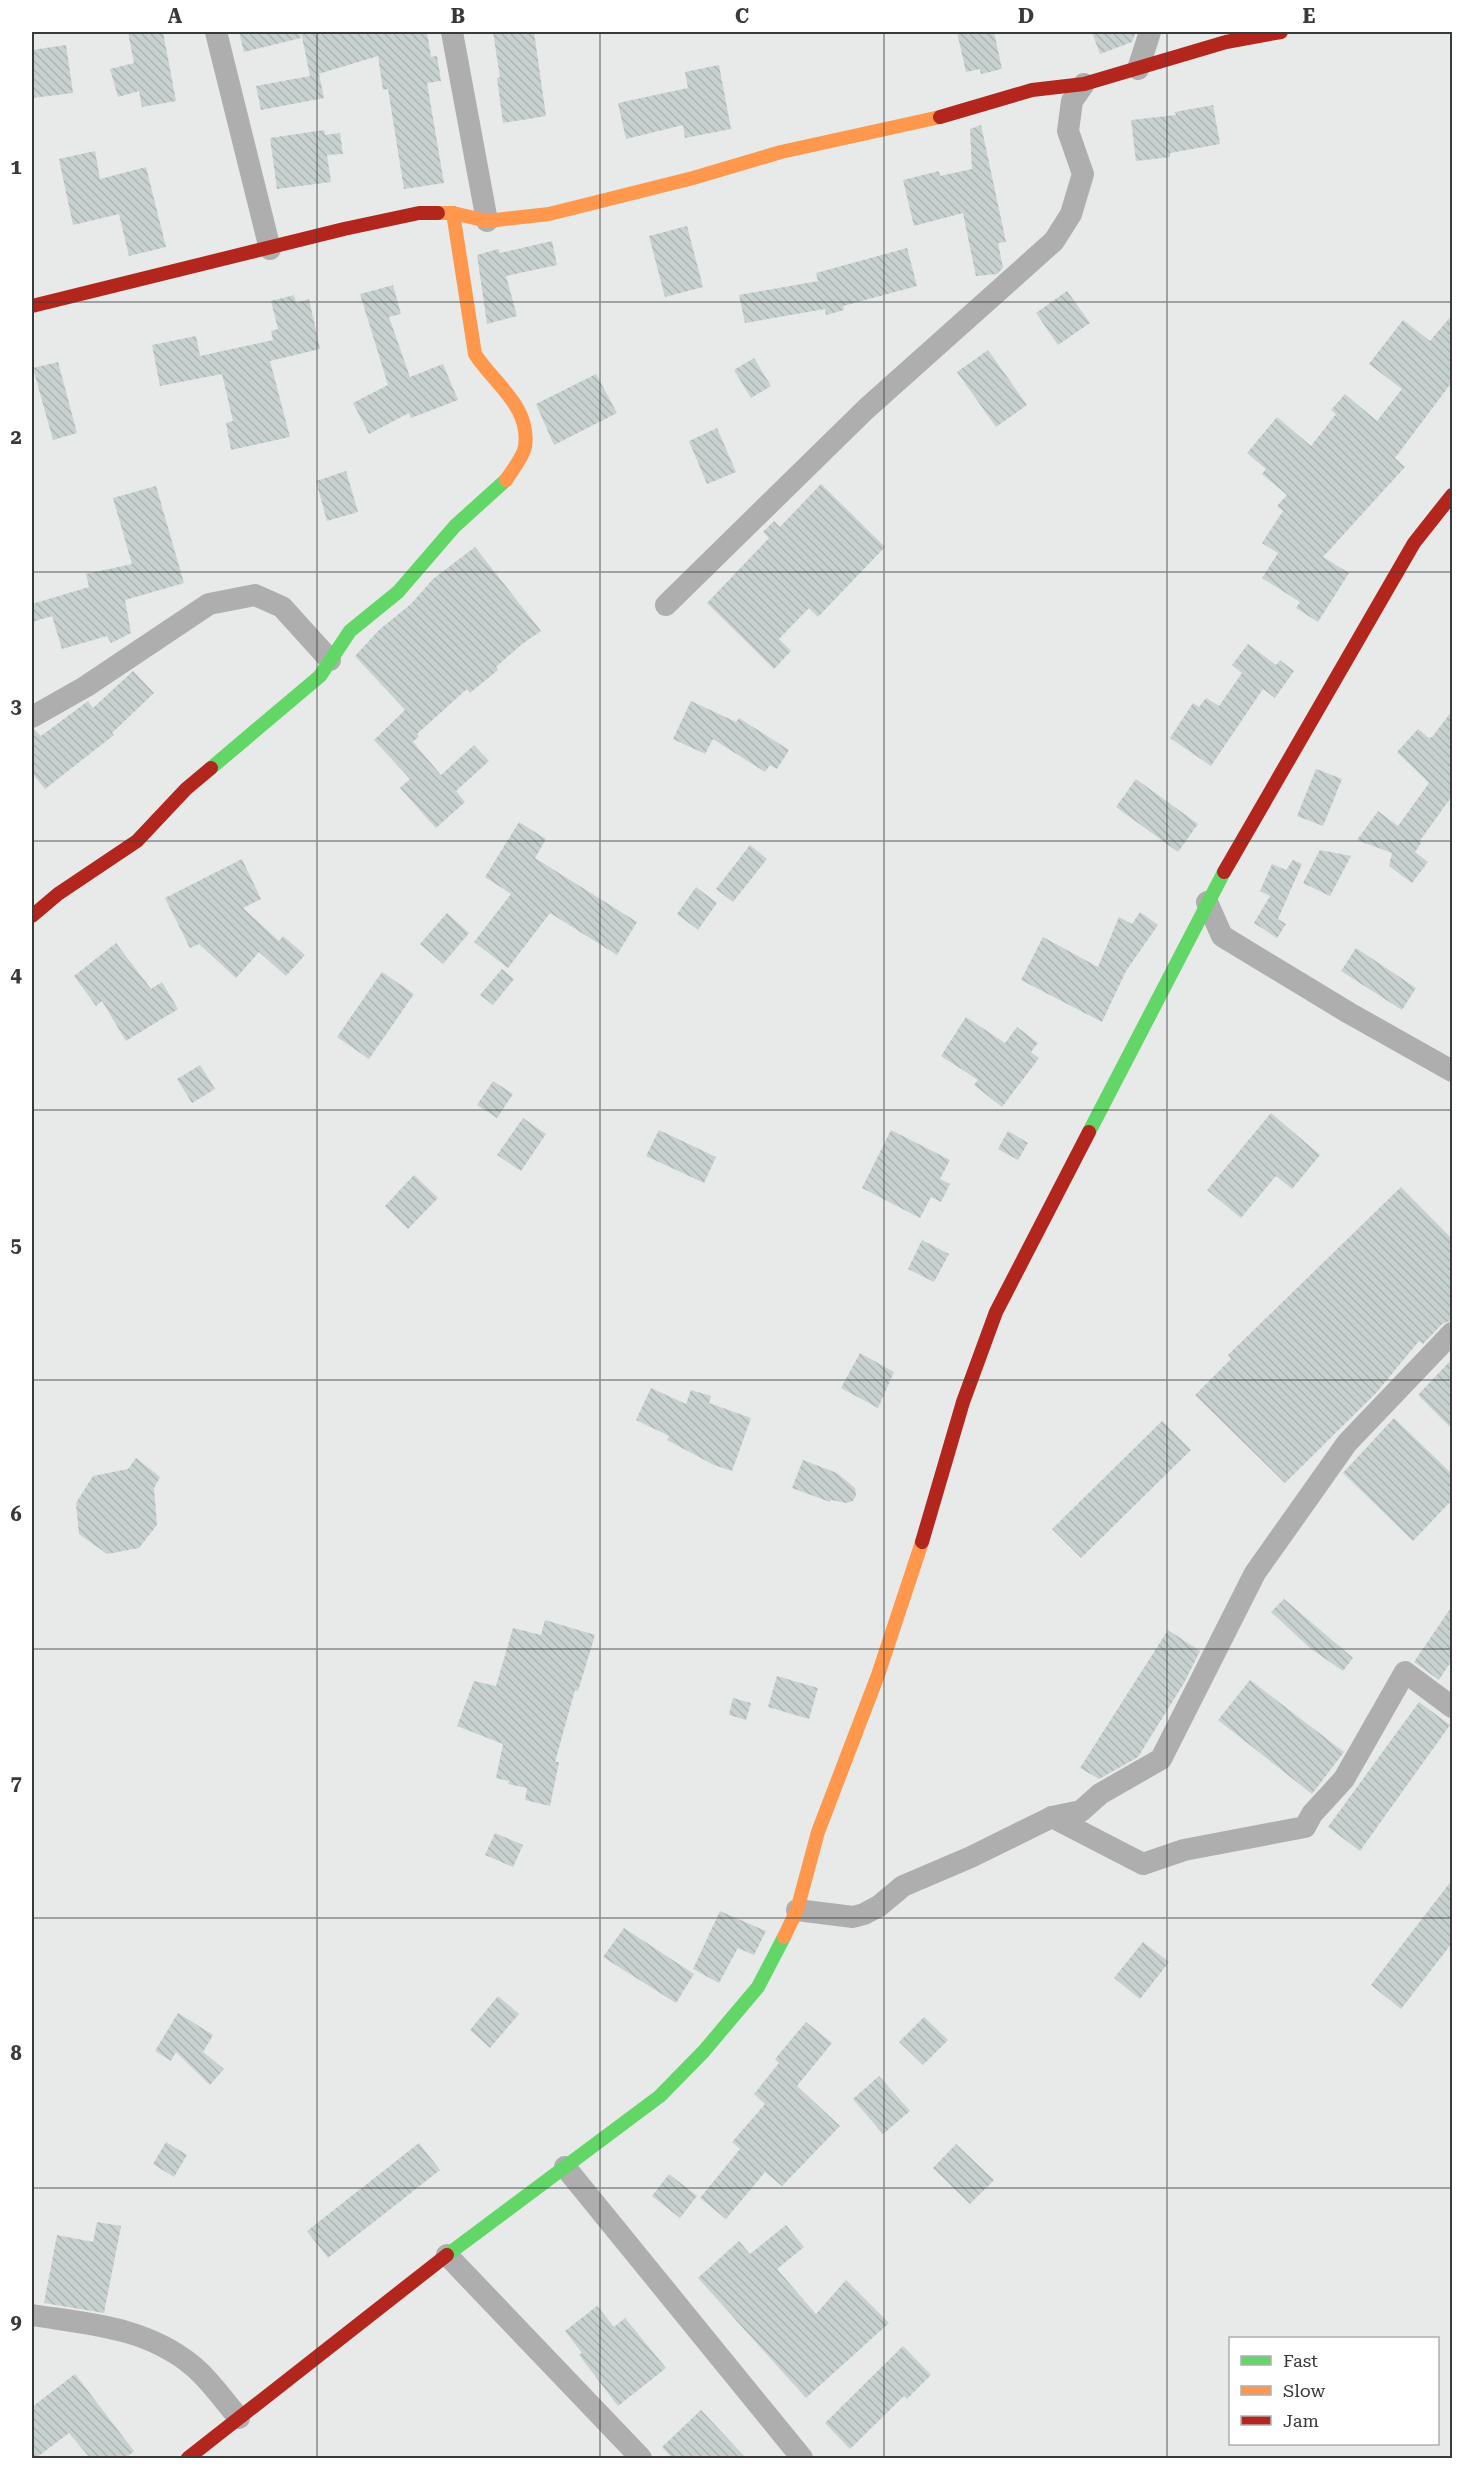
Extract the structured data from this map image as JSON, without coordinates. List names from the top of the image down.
{
  "legend": ["Fast", "Slow", "Jam"],
  "grid": {
    "columns": [
      "A",
      "B",
      "C",
      "D",
      "E"
    ],
    "rows": [
      "1",
      "2",
      "3",
      "4",
      "5",
      "6",
      "7",
      "8",
      "9"
    ]
  }
}
